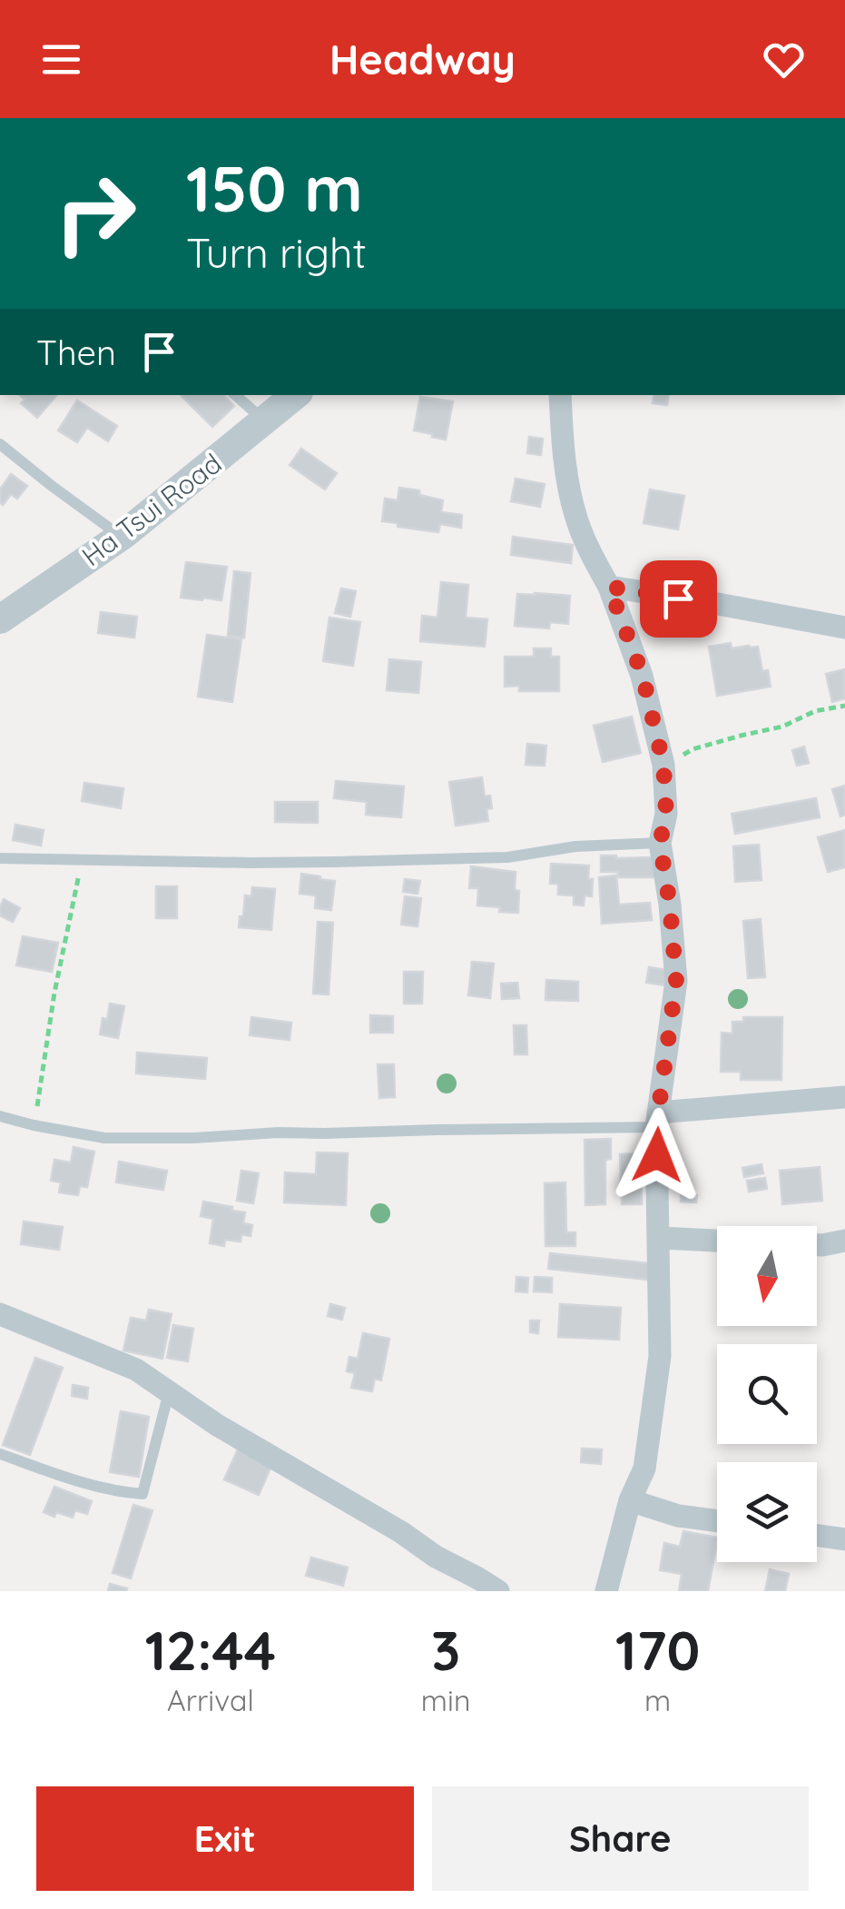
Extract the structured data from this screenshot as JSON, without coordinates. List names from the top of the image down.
{
  "streets": {
    "street": ["Ha Tsui Road"]
  },
  "north": "bottom",
  "page": {
    "header": "Headway",
    "turn": ["150 m", "Turn right"],
    "then": "Then",
    "eta": [
      "12:44",
      "Arrival",
      "3",
      "min",
      "170",
      "m"
    ],
    "buttons": ["Exit", "Share"]
  }
}
